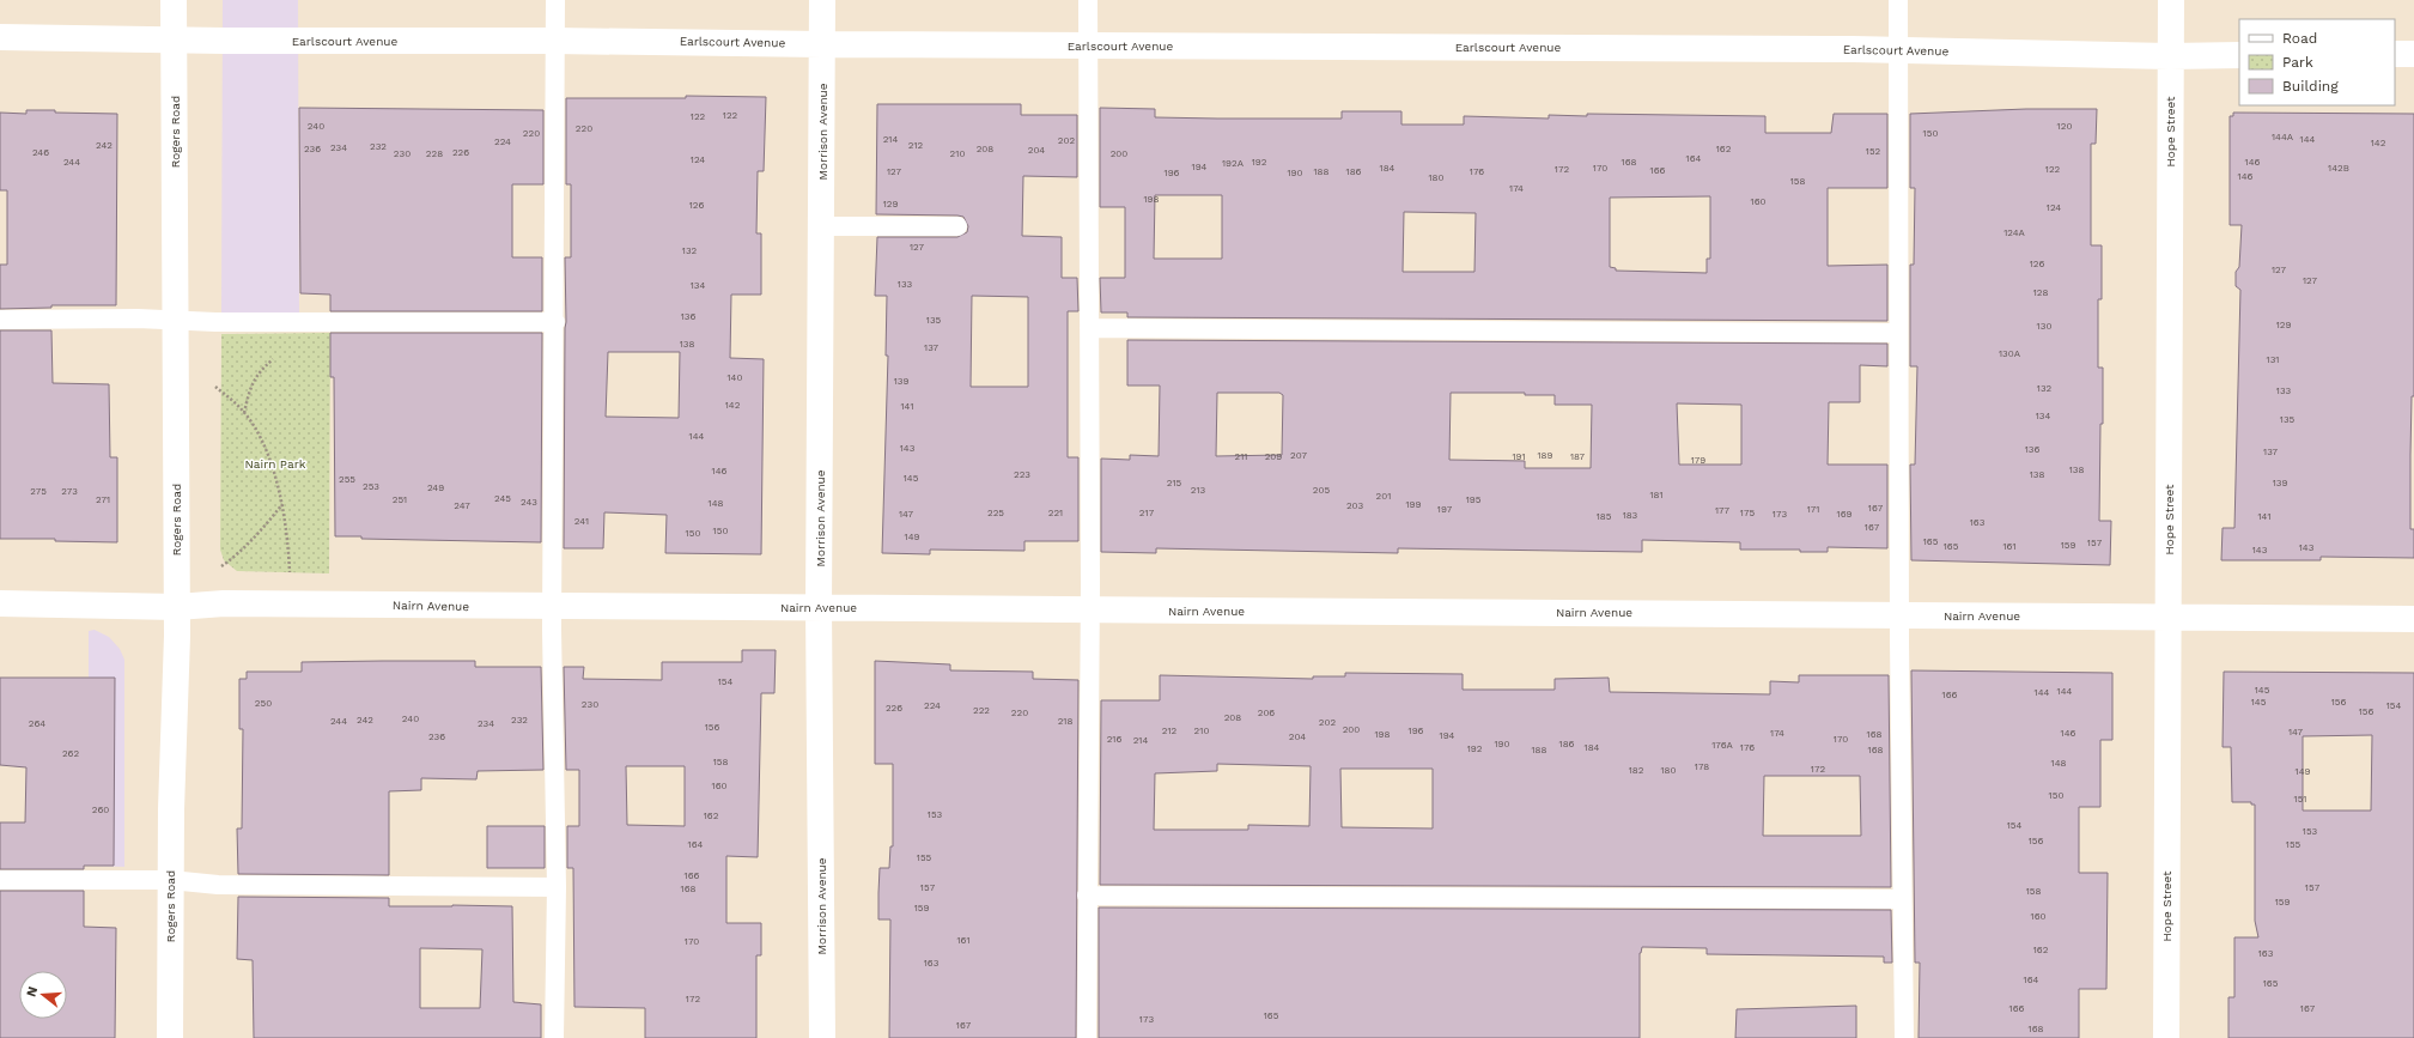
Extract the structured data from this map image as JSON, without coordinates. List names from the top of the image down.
{
  "streets": {
    "street": [
      "Earlscourt Avenue",
      "Rogers Road",
      "Morrison Avenue",
      "Hope Street",
      "Nairn Avenue"
    ]
  },
  "crossings": [
    ["Earlscourt Avenue", "Rogers Road"],
    ["Earlscourt Avenue", "Morrison Avenue"],
    ["Earlscourt Avenue", "Hope Street"],
    ["Rogers Road", "Nairn Avenue"],
    ["Morrison Avenue", "Nairn Avenue"],
    ["Hope Street", "Nairn Avenue"]
  ],
  "parks": ["Nairn Park"],
  "house_numbers": [
    "122",
    "122",
    "240",
    "120",
    "220",
    "220",
    "150",
    "144A",
    "214",
    "144",
    "202",
    "224",
    "142",
    "242",
    "212",
    "232",
    "234",
    "236",
    "208",
    "162",
    "204",
    "152",
    "246",
    "226",
    "230",
    "228",
    "210",
    "200",
    "164",
    "124",
    "244",
    "192",
    "168",
    "146",
    "192A",
    "194",
    "184",
    "170",
    "142B",
    "172",
    "122",
    "166",
    "127",
    "188",
    "186",
    "176",
    "196",
    "190",
    "146",
    "180",
    "158",
    "174",
    "198",
    "160",
    "129",
    "126",
    "124",
    "124A",
    "127",
    "132",
    "126",
    "127",
    "127",
    "133",
    "134",
    "128",
    "136",
    "135",
    "129",
    "130",
    "138",
    "137",
    "130A",
    "131",
    "140",
    "139",
    "132",
    "133",
    "142",
    "141",
    "134",
    "135",
    "144",
    "143",
    "136",
    "137",
    "207",
    "189",
    "211",
    "209",
    "191",
    "187",
    "179",
    "138",
    "146",
    "223",
    "138",
    "145",
    "255",
    "215",
    "139",
    "253",
    "249",
    "213",
    "205",
    "275",
    "273",
    "181",
    "201",
    "245",
    "271",
    "251",
    "195",
    "243",
    "148",
    "199",
    "247",
    "203",
    "167",
    "197",
    "171",
    "177",
    "225",
    "221",
    "217",
    "175",
    "147",
    "173",
    "169",
    "183",
    "185",
    "141",
    "241",
    "163",
    "167",
    "150",
    "150",
    "149",
    "165",
    "157",
    "159",
    "165",
    "161",
    "143",
    "143",
    "154",
    "145",
    "144",
    "144",
    "166",
    "145",
    "156",
    "250",
    "230",
    "224",
    "154",
    "226",
    "222",
    "156",
    "220",
    "206",
    "208",
    "240",
    "242",
    "232",
    "244",
    "218",
    "202",
    "264",
    "234",
    "156",
    "200",
    "212",
    "210",
    "196",
    "147",
    "174",
    "146",
    "198",
    "168",
    "194",
    "236",
    "204",
    "216",
    "170",
    "214",
    "190",
    "186",
    "176A",
    "184",
    "176",
    "192",
    "188",
    "168",
    "262",
    "158",
    "148",
    "178",
    "172",
    "182",
    "180",
    "149",
    "160",
    "150",
    "151",
    "260",
    "153",
    "162",
    "154",
    "153",
    "156",
    "164",
    "155",
    "155",
    "166",
    "157",
    "157",
    "168",
    "158",
    "159",
    "159",
    "160",
    "161",
    "170",
    "162",
    "163",
    "163",
    "164",
    "165",
    "172",
    "166",
    "167",
    "165",
    "173",
    "167",
    "168"
  ],
  "legend": ["Road", "Park", "Building"],
  "north": "left"
}
